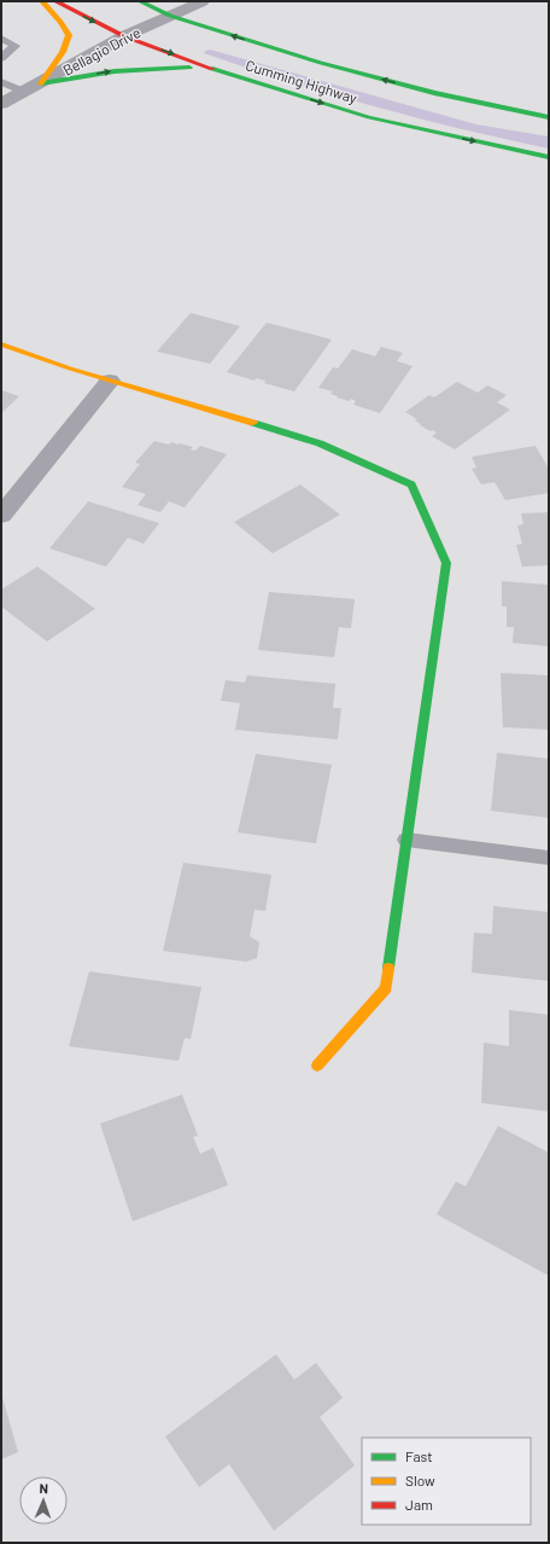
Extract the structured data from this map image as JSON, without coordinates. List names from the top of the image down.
{
  "streets": {
    "main road": ["Cumming Highway"],
    "street": ["Bellagio Drive"]
  },
  "crossings": [
    ["Bellagio Drive", "Cumming Highway"]
  ],
  "legend": ["Fast", "Slow", "Jam"],
  "north": "top"
}
